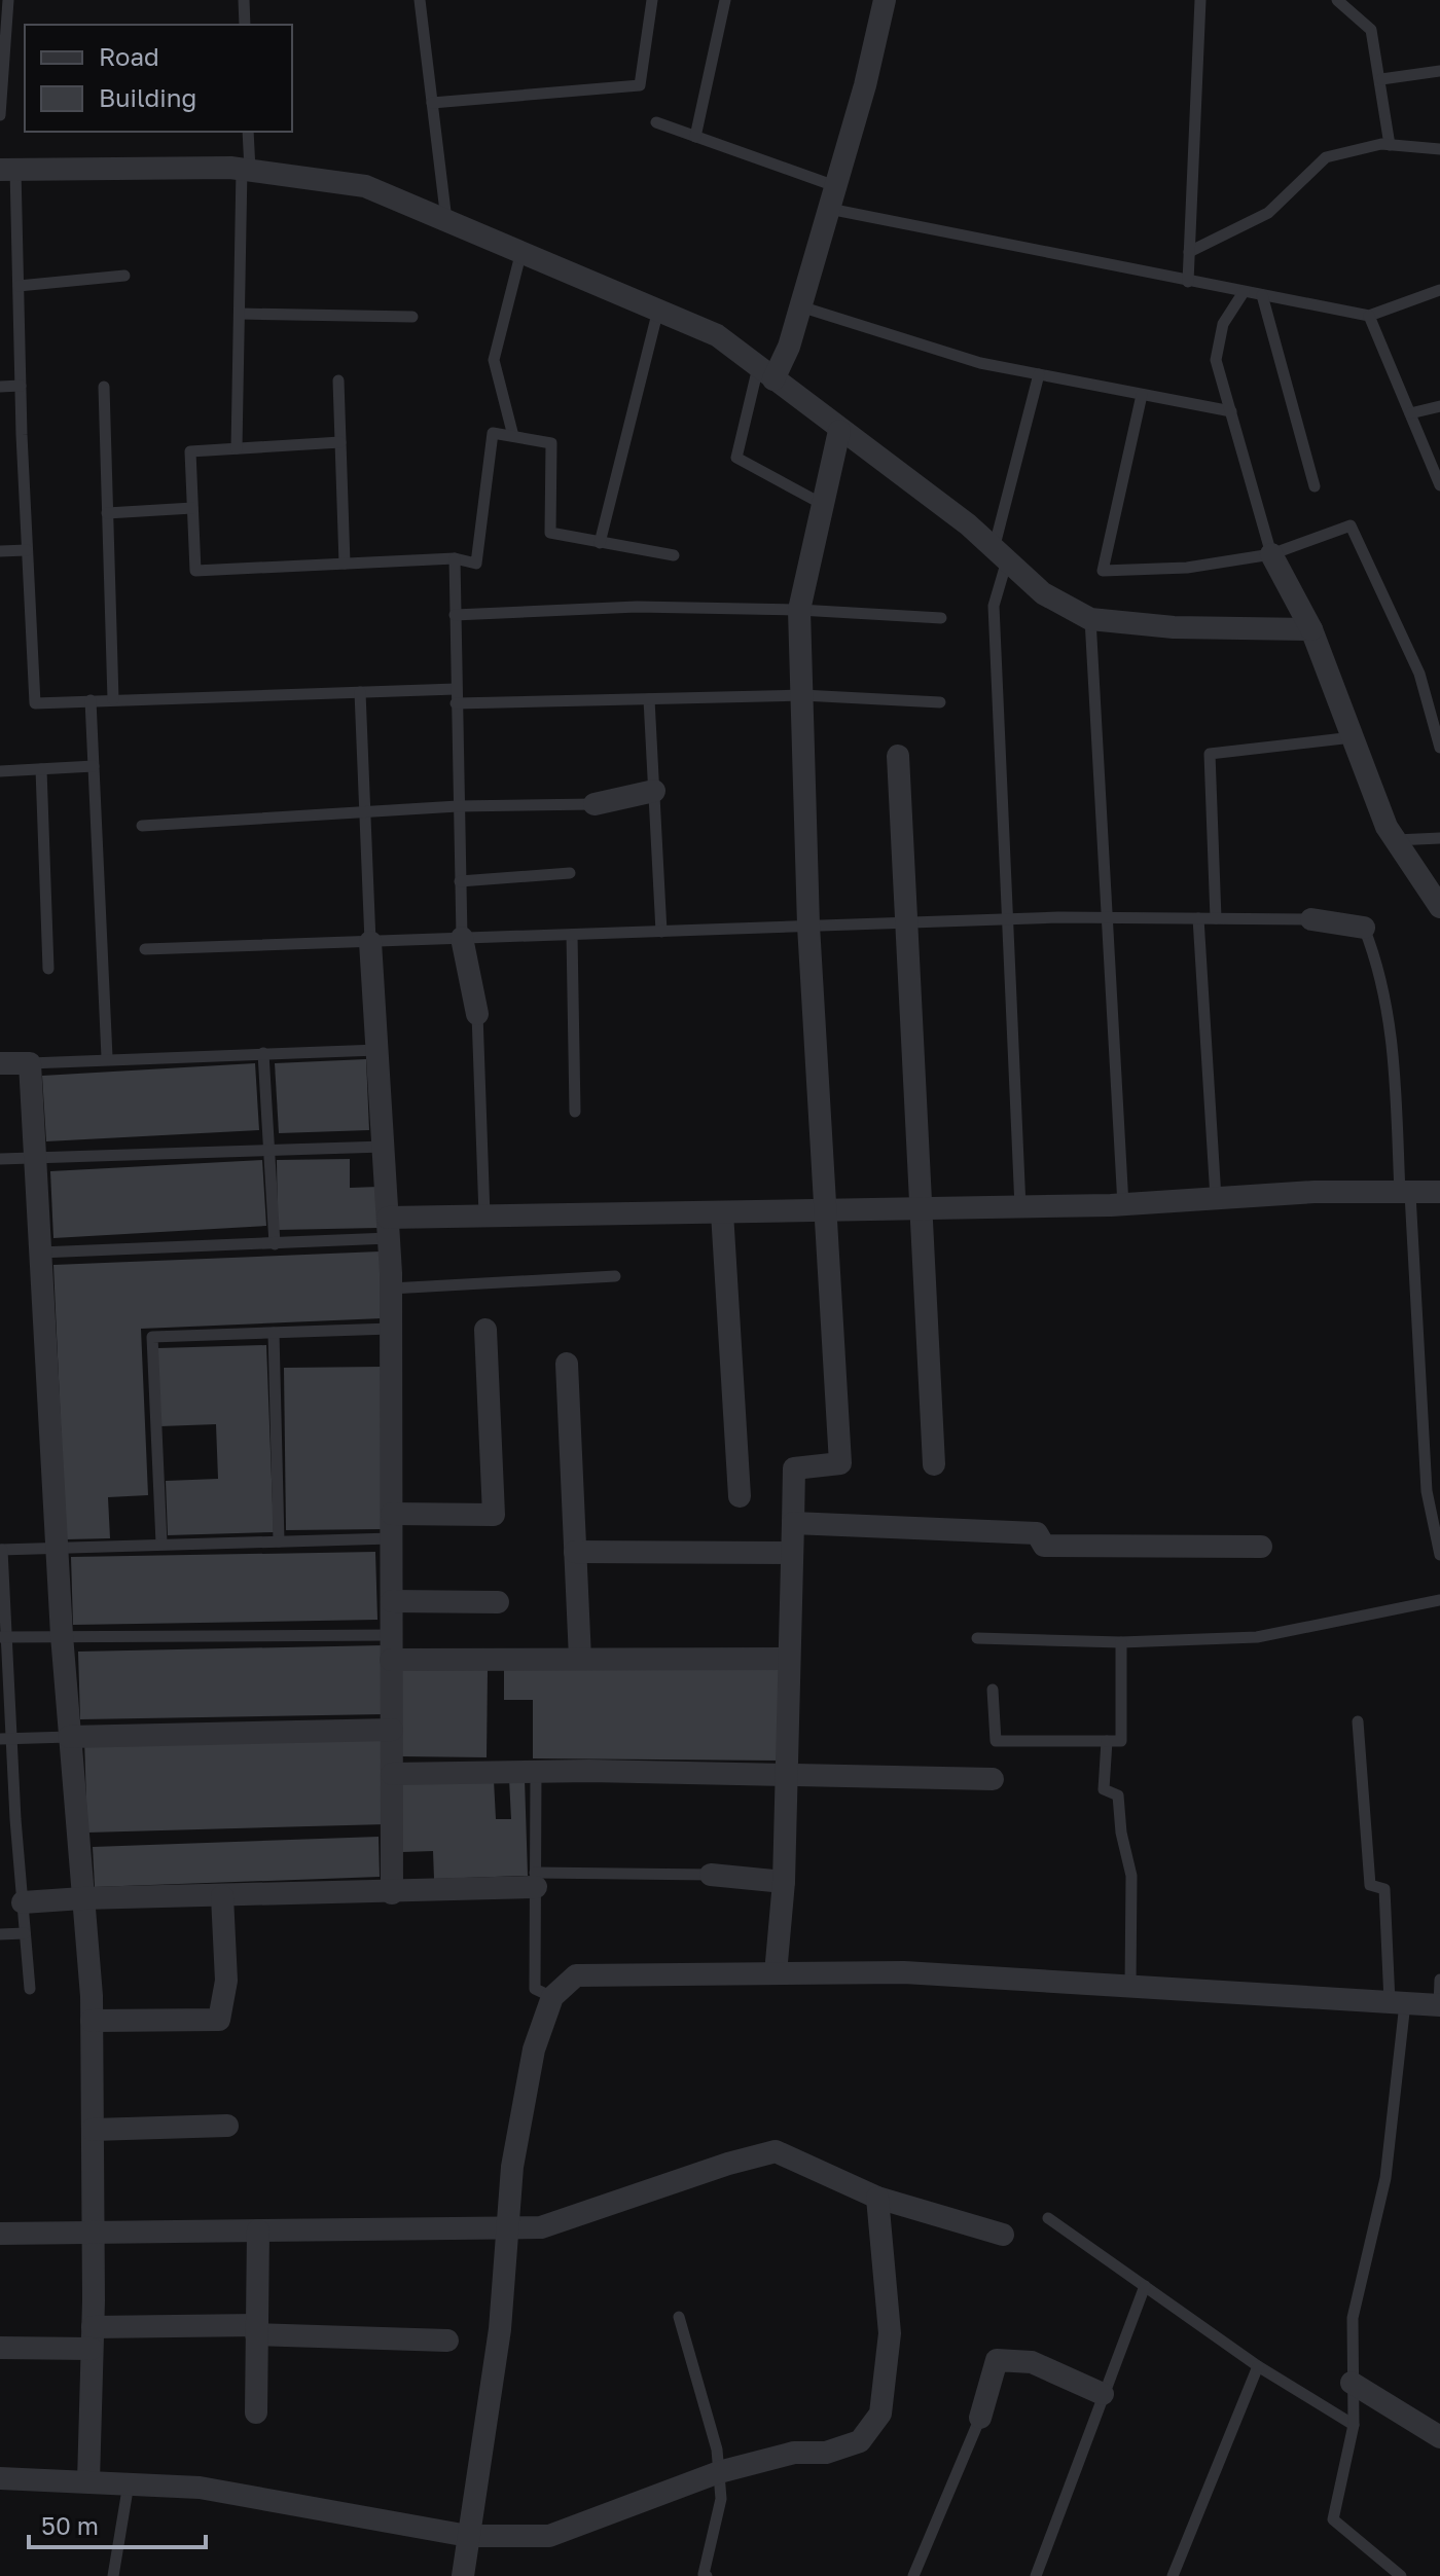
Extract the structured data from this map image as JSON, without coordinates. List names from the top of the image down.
{
  "legend": ["Road", "Building"],
  "scale_bar": "50 m"
}
